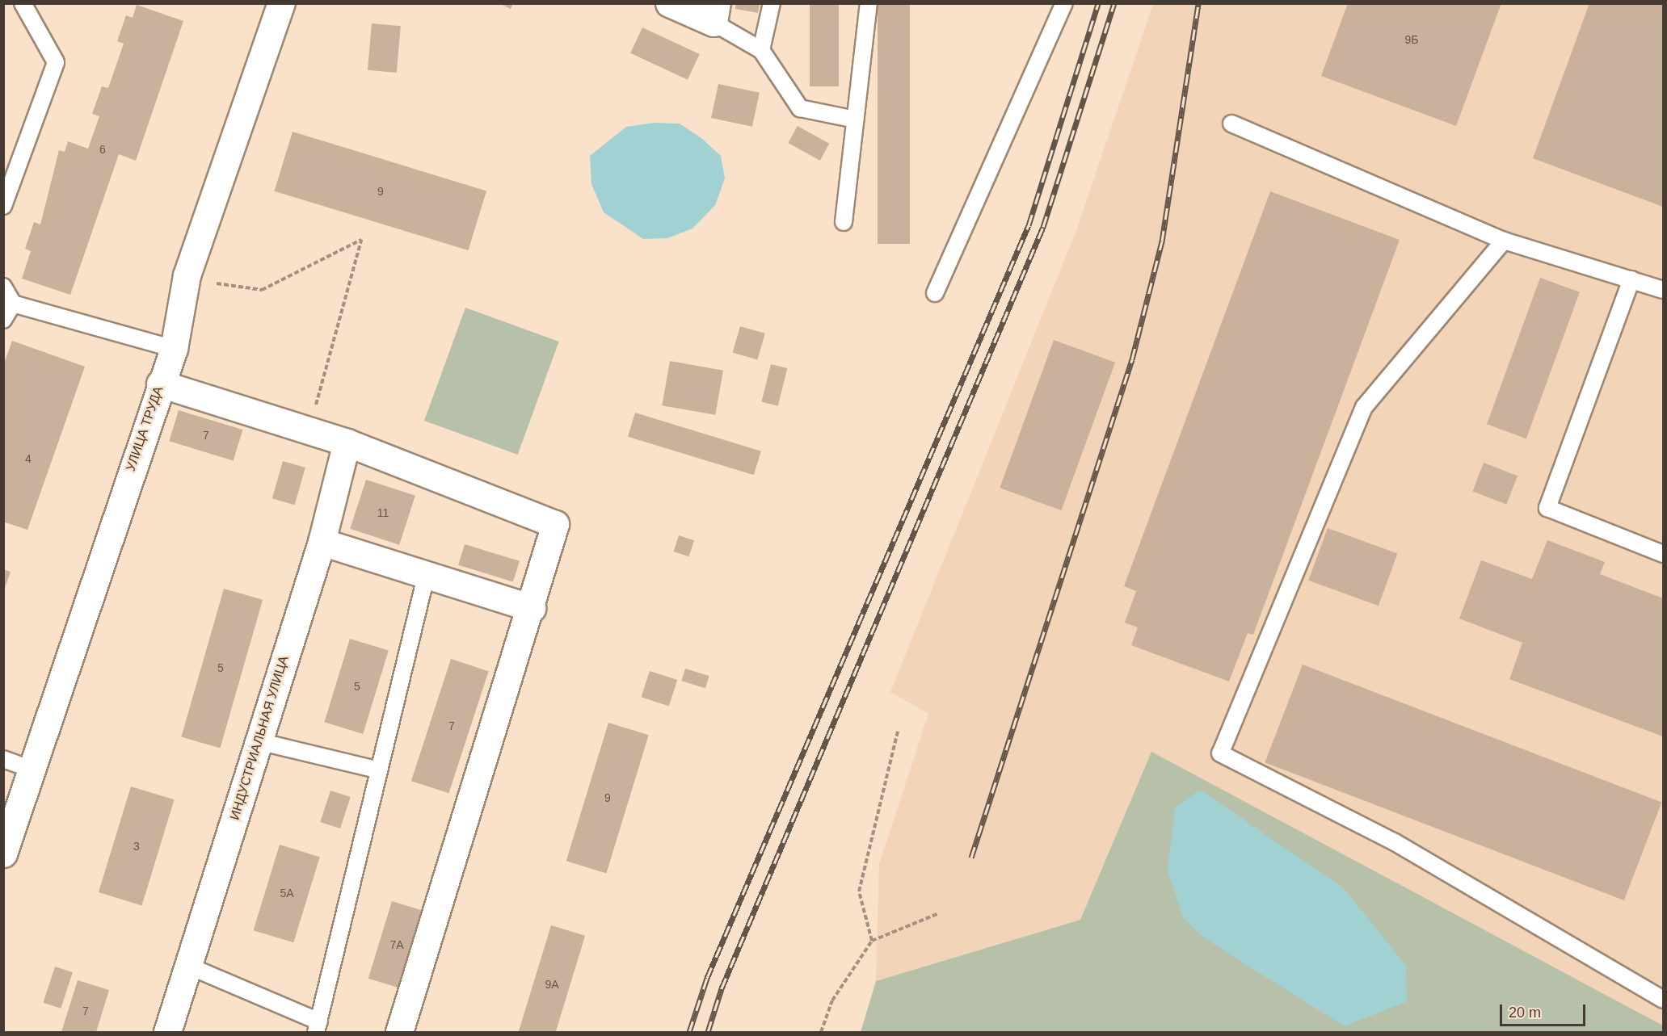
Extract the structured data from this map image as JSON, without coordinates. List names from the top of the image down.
{
  "streets": {
    "street": ["УЛИЦА ТРУДА", "ИНДУСТРИАЛЬНАЯ УЛИЦА"]
  },
  "house_numbers": [
    "9Б",
    "6",
    "9",
    "7",
    "4",
    "11",
    "5",
    "5",
    "7",
    "9",
    "3",
    "5А",
    "7А",
    "9А",
    "7"
  ],
  "scale_bar": "20 m"
}
